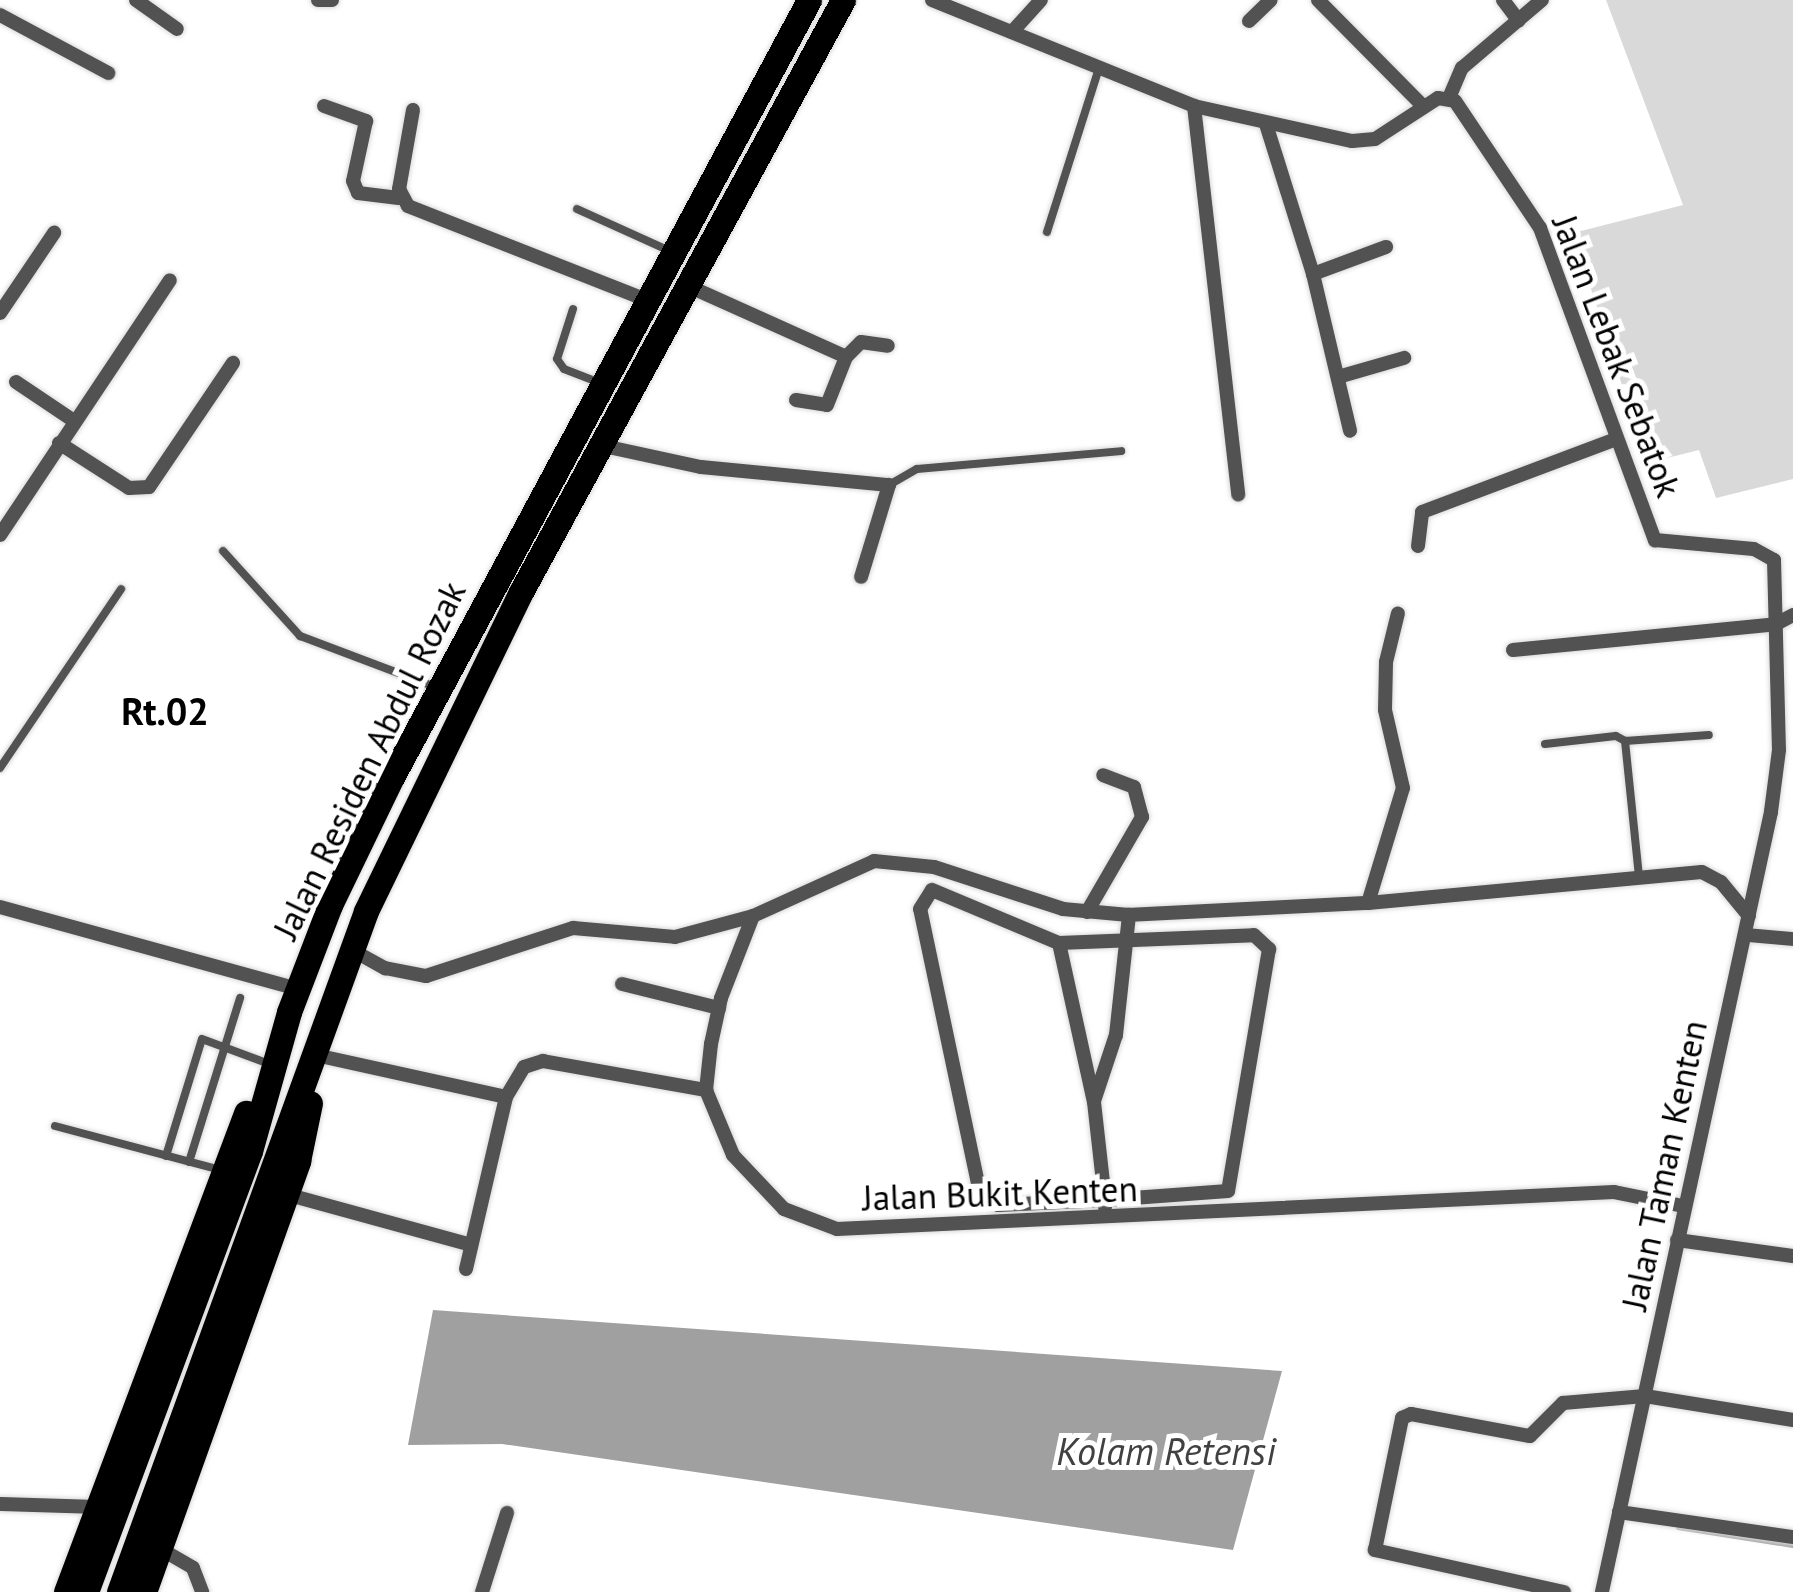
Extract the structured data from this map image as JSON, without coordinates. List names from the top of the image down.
{
  "streets": {
    "highway": ["Jalan Residen Abdul Rozak"],
    "street": ["Jalan Lebak Sebatok", "Jalan Taman Kenten", "Jalan Bukit Kenten"]
  },
  "crossings": [
    ["Jalan Lebak Sebatok", "Jalan Taman Kenten"],
    ["Jalan Taman Kenten", "Jalan Bukit Kenten"]
  ],
  "districts": ["Rt.02"],
  "water": ["Kolam Retensi"]
}
